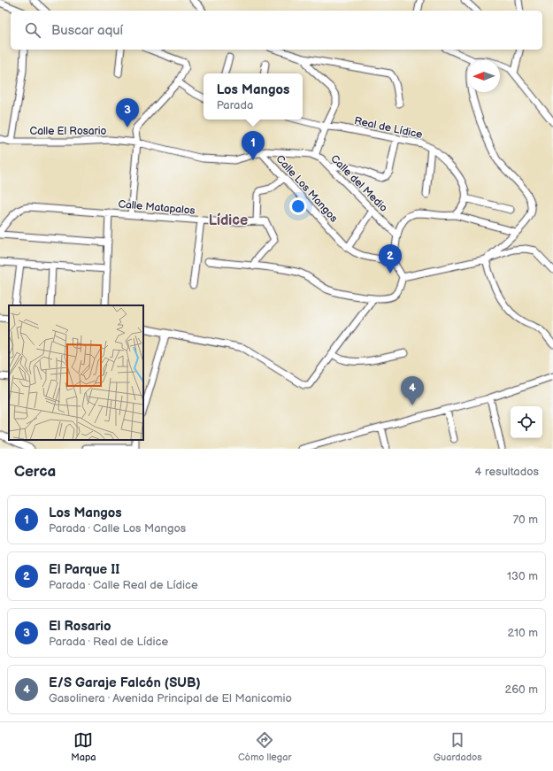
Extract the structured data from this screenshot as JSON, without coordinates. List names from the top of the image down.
{
  "streets": {
    "street": [
      "Real de Lídice",
      "Calle El Rosario",
      "Calle del Medio",
      "Calle Los Mangos",
      "Calle Matapalos"
    ]
  },
  "crossings": [
    ["Calle El Rosario", "Calle Los Mangos"],
    ["Calle del Medio", "Calle Los Mangos"]
  ],
  "districts": ["Lídice"],
  "north": "left",
  "page": {
    "search": "Buscar aquí",
    "popup": ["Los Mangos", "Parada"],
    "pins": [
      "3",
      "1",
      "2",
      "4"
    ],
    "heading": ["Cerca", "4 resultados"],
    "list": [
      {
        "mark": "1",
        "name": "Los Mangos",
        "note": "Parada · Calle Los Mangos",
        "value": "70 m"
      },
      {
        "mark": "2",
        "name": "El Parque II",
        "note": "Parada · Calle Real de Lídice",
        "value": "130 m"
      },
      {
        "mark": "3",
        "name": "El Rosario",
        "note": "Parada · Real de Lídice",
        "value": "210 m"
      },
      {
        "mark": "4",
        "name": "E/S Garaje Falcón (SUB)",
        "note": "Gasolinera · Avenida Principal de El Manicomio",
        "value": "260 m"
      }
    ],
    "nav": ["Mapa", "Cómo llegar", "Guardados"]
  }
}
